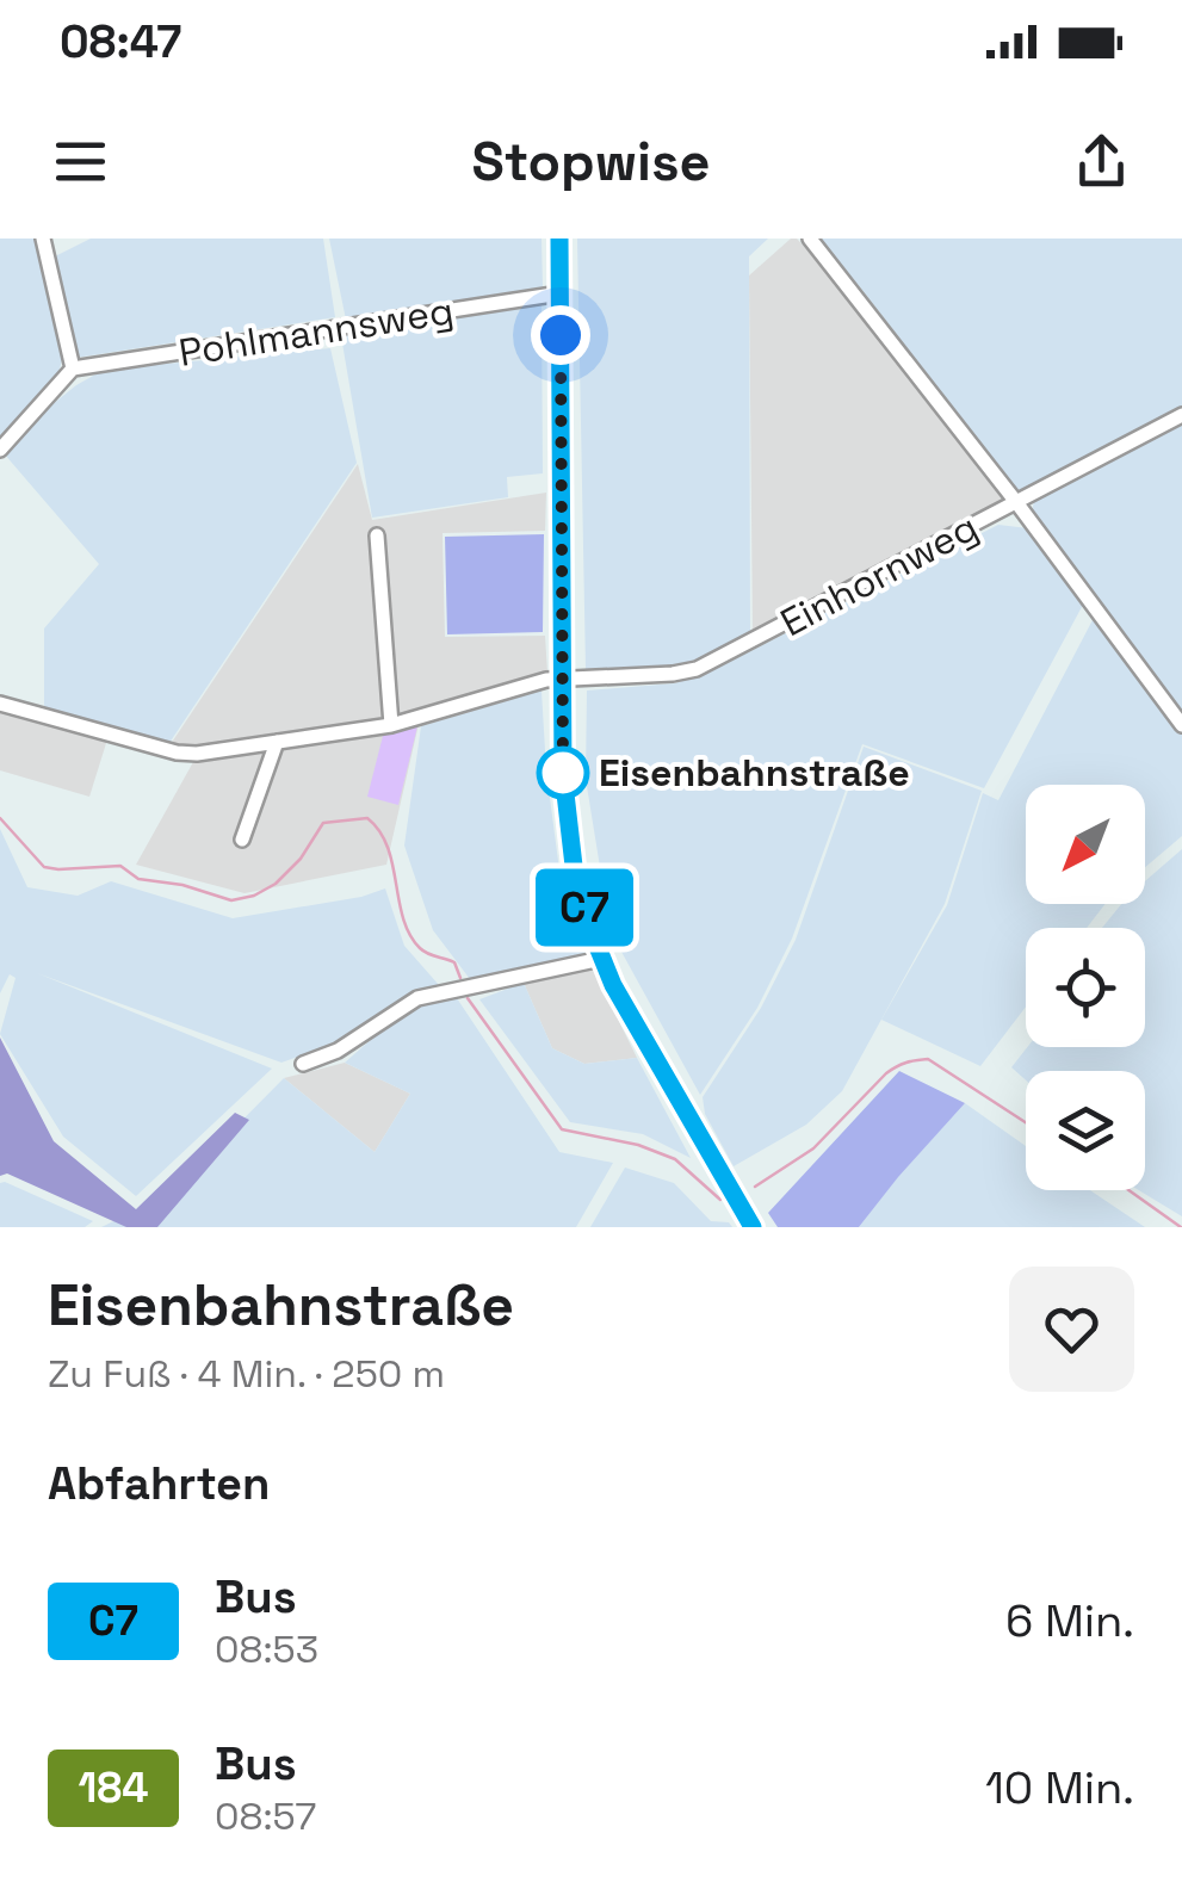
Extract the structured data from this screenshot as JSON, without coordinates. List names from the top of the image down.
{
  "streets": {
    "street": ["Pohlmannsweg", "Einhornweg"]
  },
  "places": ["Eisenbahnstraße"],
  "lines": ["bus line C7"],
  "north": "bottom left",
  "page": {
    "status": "08:47",
    "header": "Stopwise",
    "on_map": "C7",
    "heading": [
      ["Eisenbahnstraße", "Zu Fuß · 4 Min. · 250 m"],
      "Abfahrten"
    ],
    "list": [
      {
        "mark": "C7",
        "name": "Bus",
        "note": "08:53",
        "value": "6 Min."
      },
      {
        "mark": "184",
        "name": "Bus",
        "note": "08:57",
        "value": "10 Min."
      }
    ]
  }
}
